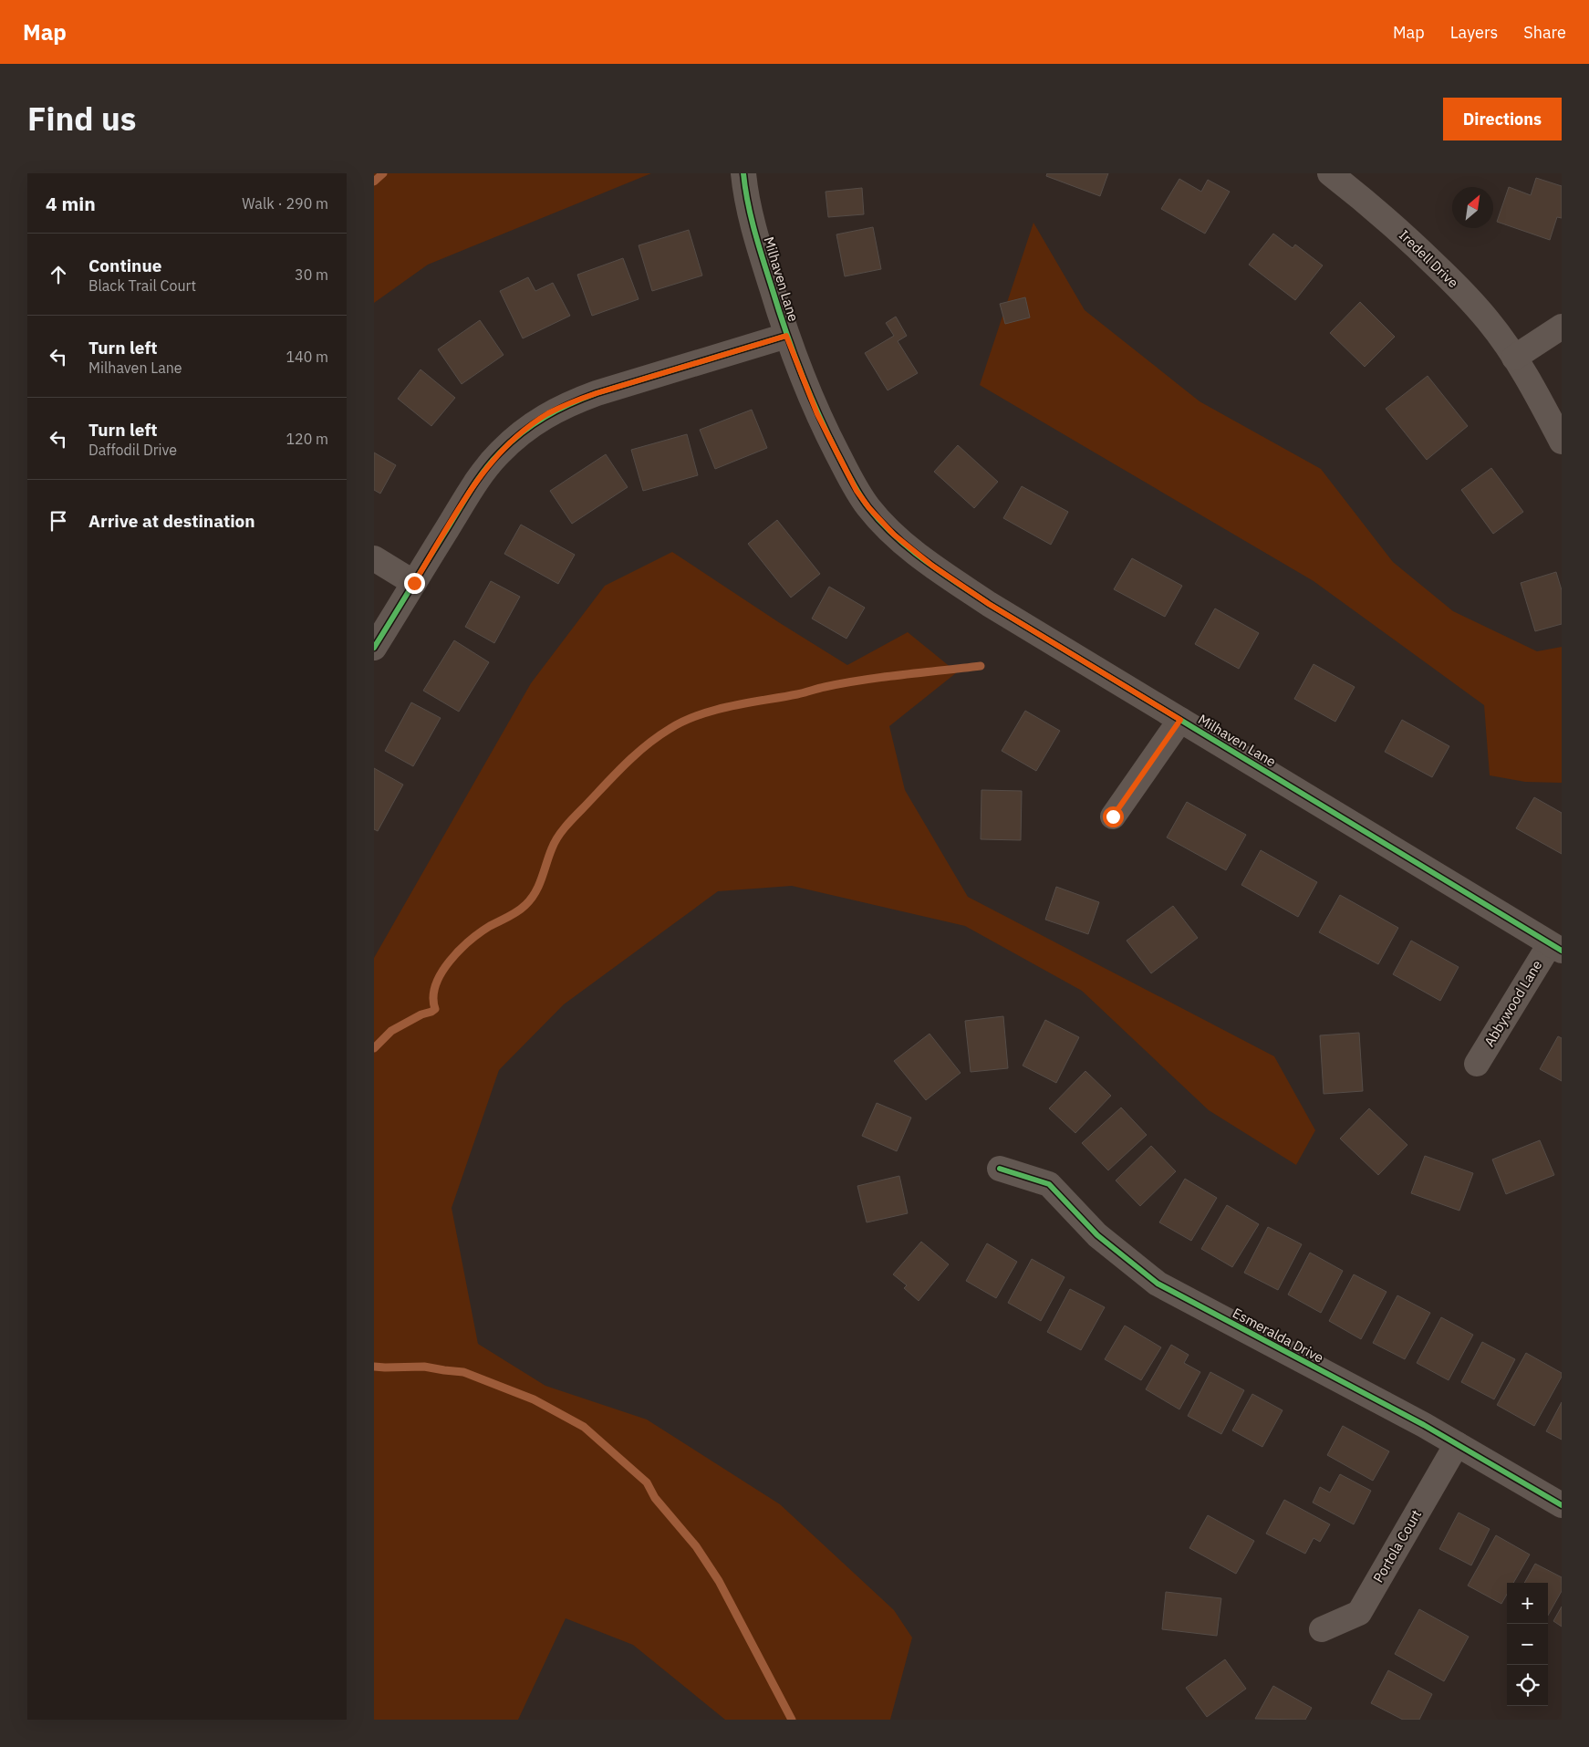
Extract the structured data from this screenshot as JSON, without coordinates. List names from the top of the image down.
{
  "streets": {
    "street": [
      "Iredell Drive",
      "Milhaven Lane",
      "Abbywood Lane",
      "Esmeralda Drive",
      "Portola Court"
    ]
  },
  "crossings": [
    ["Milhaven Lane", "Abbywood Lane"],
    ["Esmeralda Drive", "Portola Court"]
  ],
  "north": "top right",
  "page": {
    "header": "Map",
    "nav": ["Map", "Layers", "Share"],
    "title": "Find us",
    "buttons": "Directions",
    "heading": ["4 min", "Walk · 290 m"],
    "list": [
      ["Continue", "Black Trail Court", "30 m"],
      ["Turn left", "Milhaven Lane", "140 m"],
      ["Turn left", "Daffodil Drive", "120 m"],
      "Arrive at destination"
    ],
    "map_buttons": ["+", "−"]
  }
}
